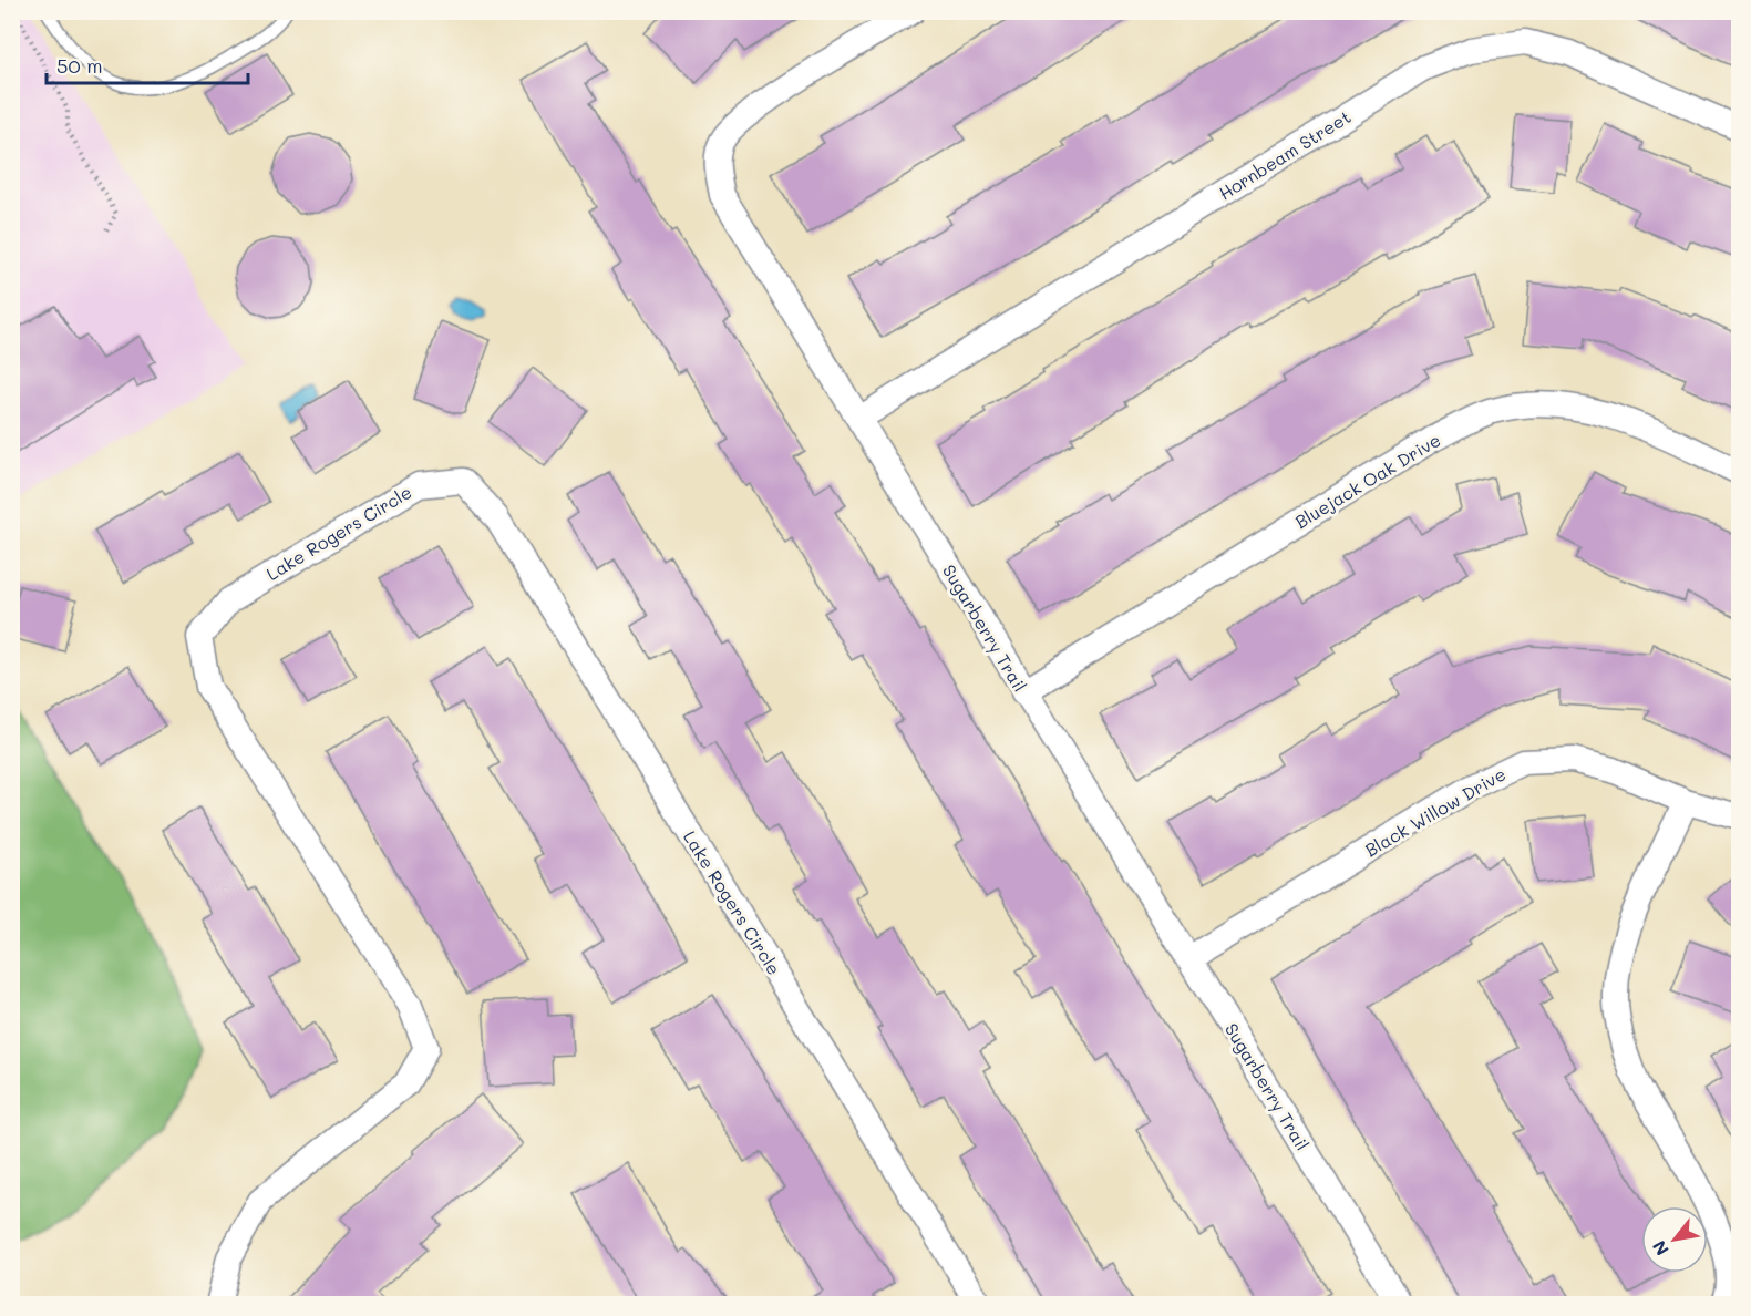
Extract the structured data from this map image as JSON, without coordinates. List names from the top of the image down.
{
  "streets": {
    "street": [
      "Hornbeam Street",
      "Bluejack Oak Drive",
      "Lake Rogers Circle",
      "Sugarberry Trail",
      "Black Willow Drive"
    ]
  },
  "crossings": [
    ["Hornbeam Street", "Sugarberry Trail"],
    ["Bluejack Oak Drive", "Sugarberry Trail"],
    ["Sugarberry Trail", "Black Willow Drive"]
  ],
  "scale_bar": "50 m",
  "north": "bottom left"
}
